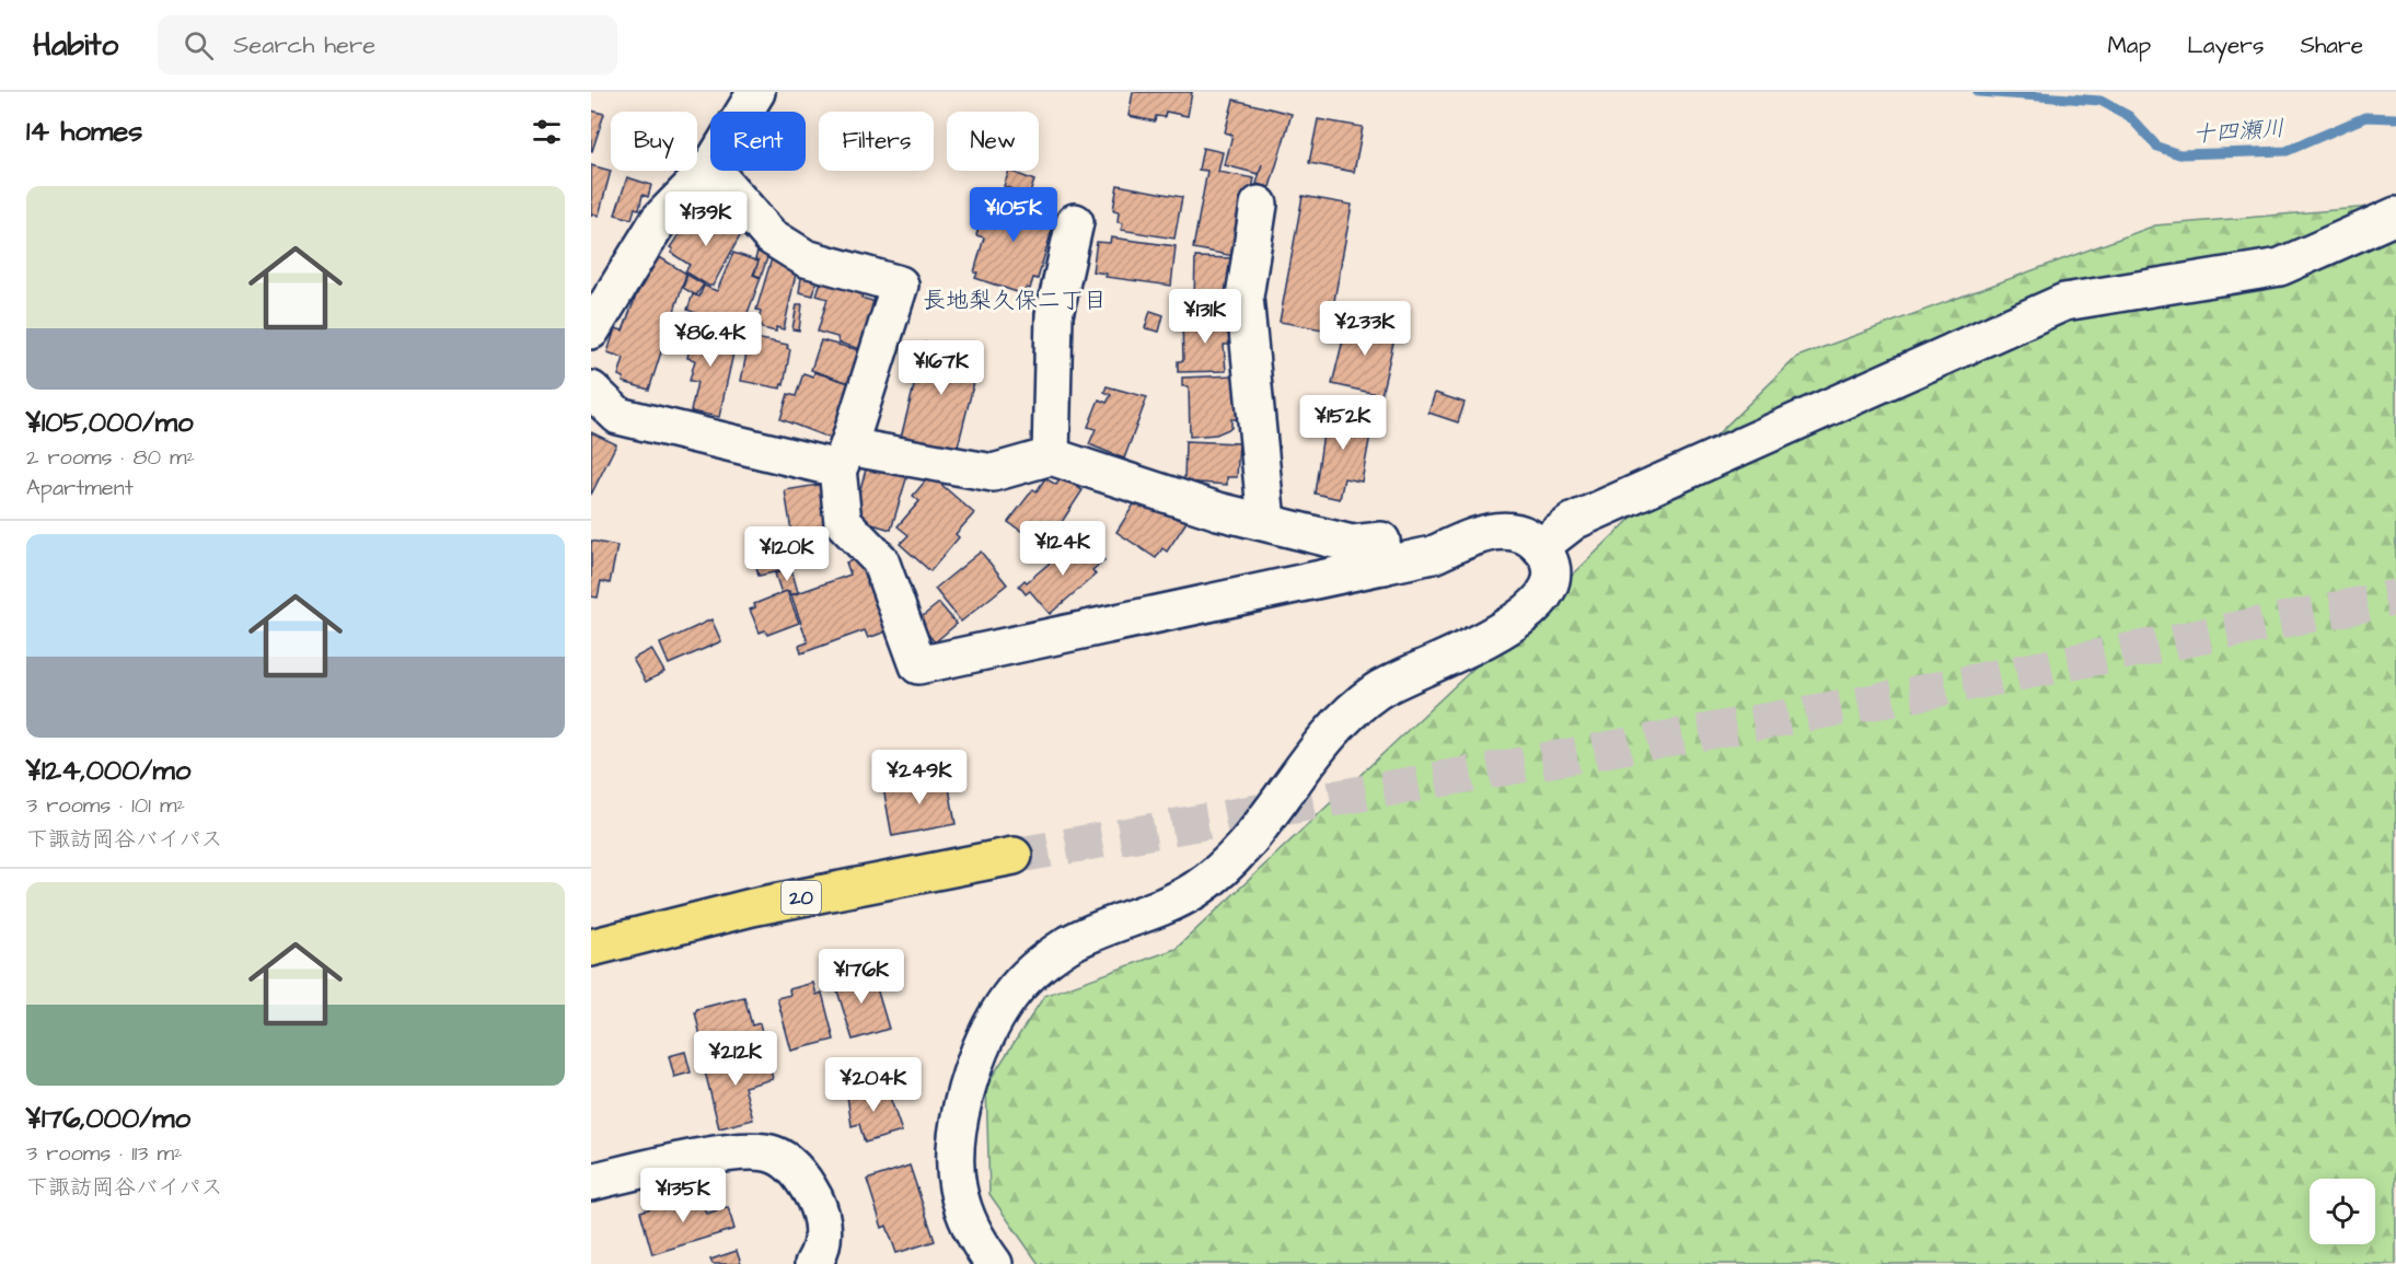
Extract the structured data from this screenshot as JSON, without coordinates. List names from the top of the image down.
{
  "streets": {
    "highway": ["20"]
  },
  "districts": ["長地梨久保二丁目"],
  "water": ["十四瀬川"],
  "page": {
    "header": "Habito",
    "search": "Search here",
    "nav": ["Map", "Layers", "Share"],
    "heading": "14 homes",
    "chip": [
      "Buy",
      "Rent",
      "Filters",
      "New"
    ],
    "list": [
      {
        "name": "¥105,000/mo",
        "note": "2 rooms · 80 m² · Apartment"
      },
      {
        "name": "¥124,000/mo",
        "note": "3 rooms · 101 m² · 下諏訪岡谷バイパス"
      },
      {
        "name": "¥176,000/mo",
        "note": "3 rooms · 113 m² · 下諏訪岡谷バイパス"
      }
    ],
    "price": [
      "¥105K",
      "¥139K",
      "¥131K",
      "¥233K",
      "¥86.4K",
      "¥167K",
      "¥152K",
      "¥124K",
      "¥120K",
      "¥249K",
      "¥176K",
      "¥212K",
      "¥204K",
      "¥135K"
    ]
  }
}
